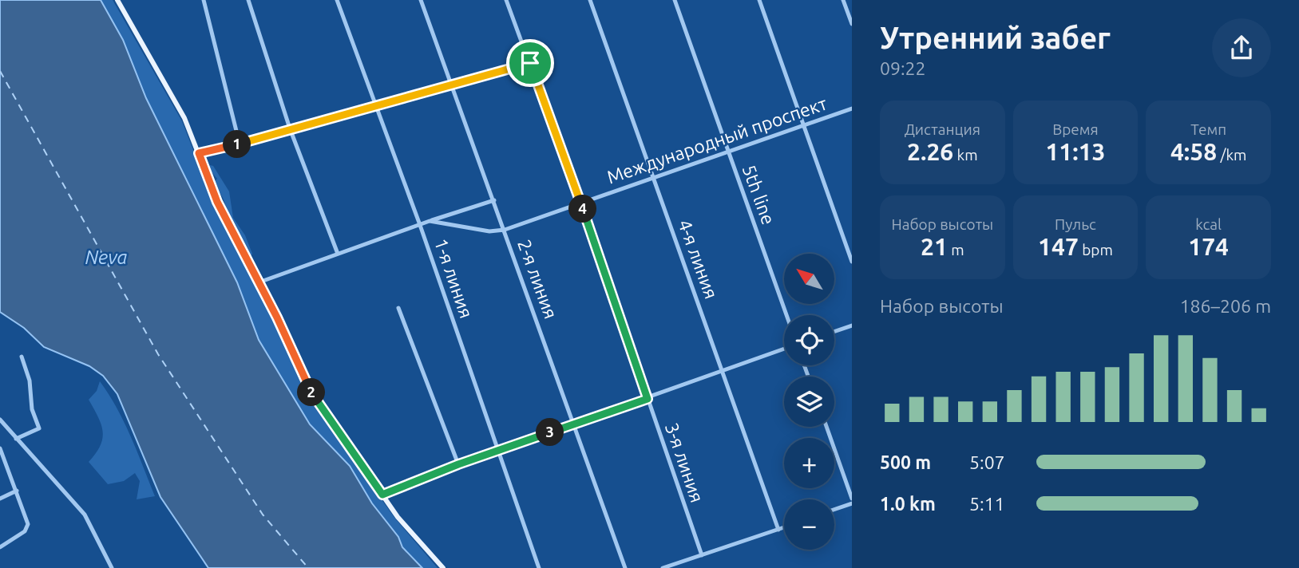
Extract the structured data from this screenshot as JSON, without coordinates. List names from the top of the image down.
{
  "streets": {
    "street": [
      "Международный проспект",
      "5th line",
      "4-я линия",
      "1-я линия",
      "2-я линия",
      "3-я линия"
    ]
  },
  "crossings": [
    ["Международный проспект", "5th line"],
    ["Международный проспект", "4-я линия"],
    ["Международный проспект", "2-я линия"],
    ["Международный проспект", "3-я линия"]
  ],
  "water": ["Neva"],
  "north": "top left",
  "page": {
    "heading": ["Утренний забег", "09:22"],
    "stats": [
      ["Дистанция", "2.26 km"],
      ["Время", "11:13"],
      ["Темп", "4:58 /km"],
      ["Набор высоты", "21 m"],
      ["Пульс", "147 bpm"],
      ["kcal", "174"]
    ],
    "pins": [
      "1",
      "4",
      "2",
      "3"
    ],
    "map_buttons": ["+", "−"],
    "chart": ["Набор высоты", "186–206 m"],
    "list": [
      {
        "name": "500 m",
        "note": "5:07"
      },
      {
        "name": "1.0 km",
        "note": "5:11"
      }
    ]
  }
}
